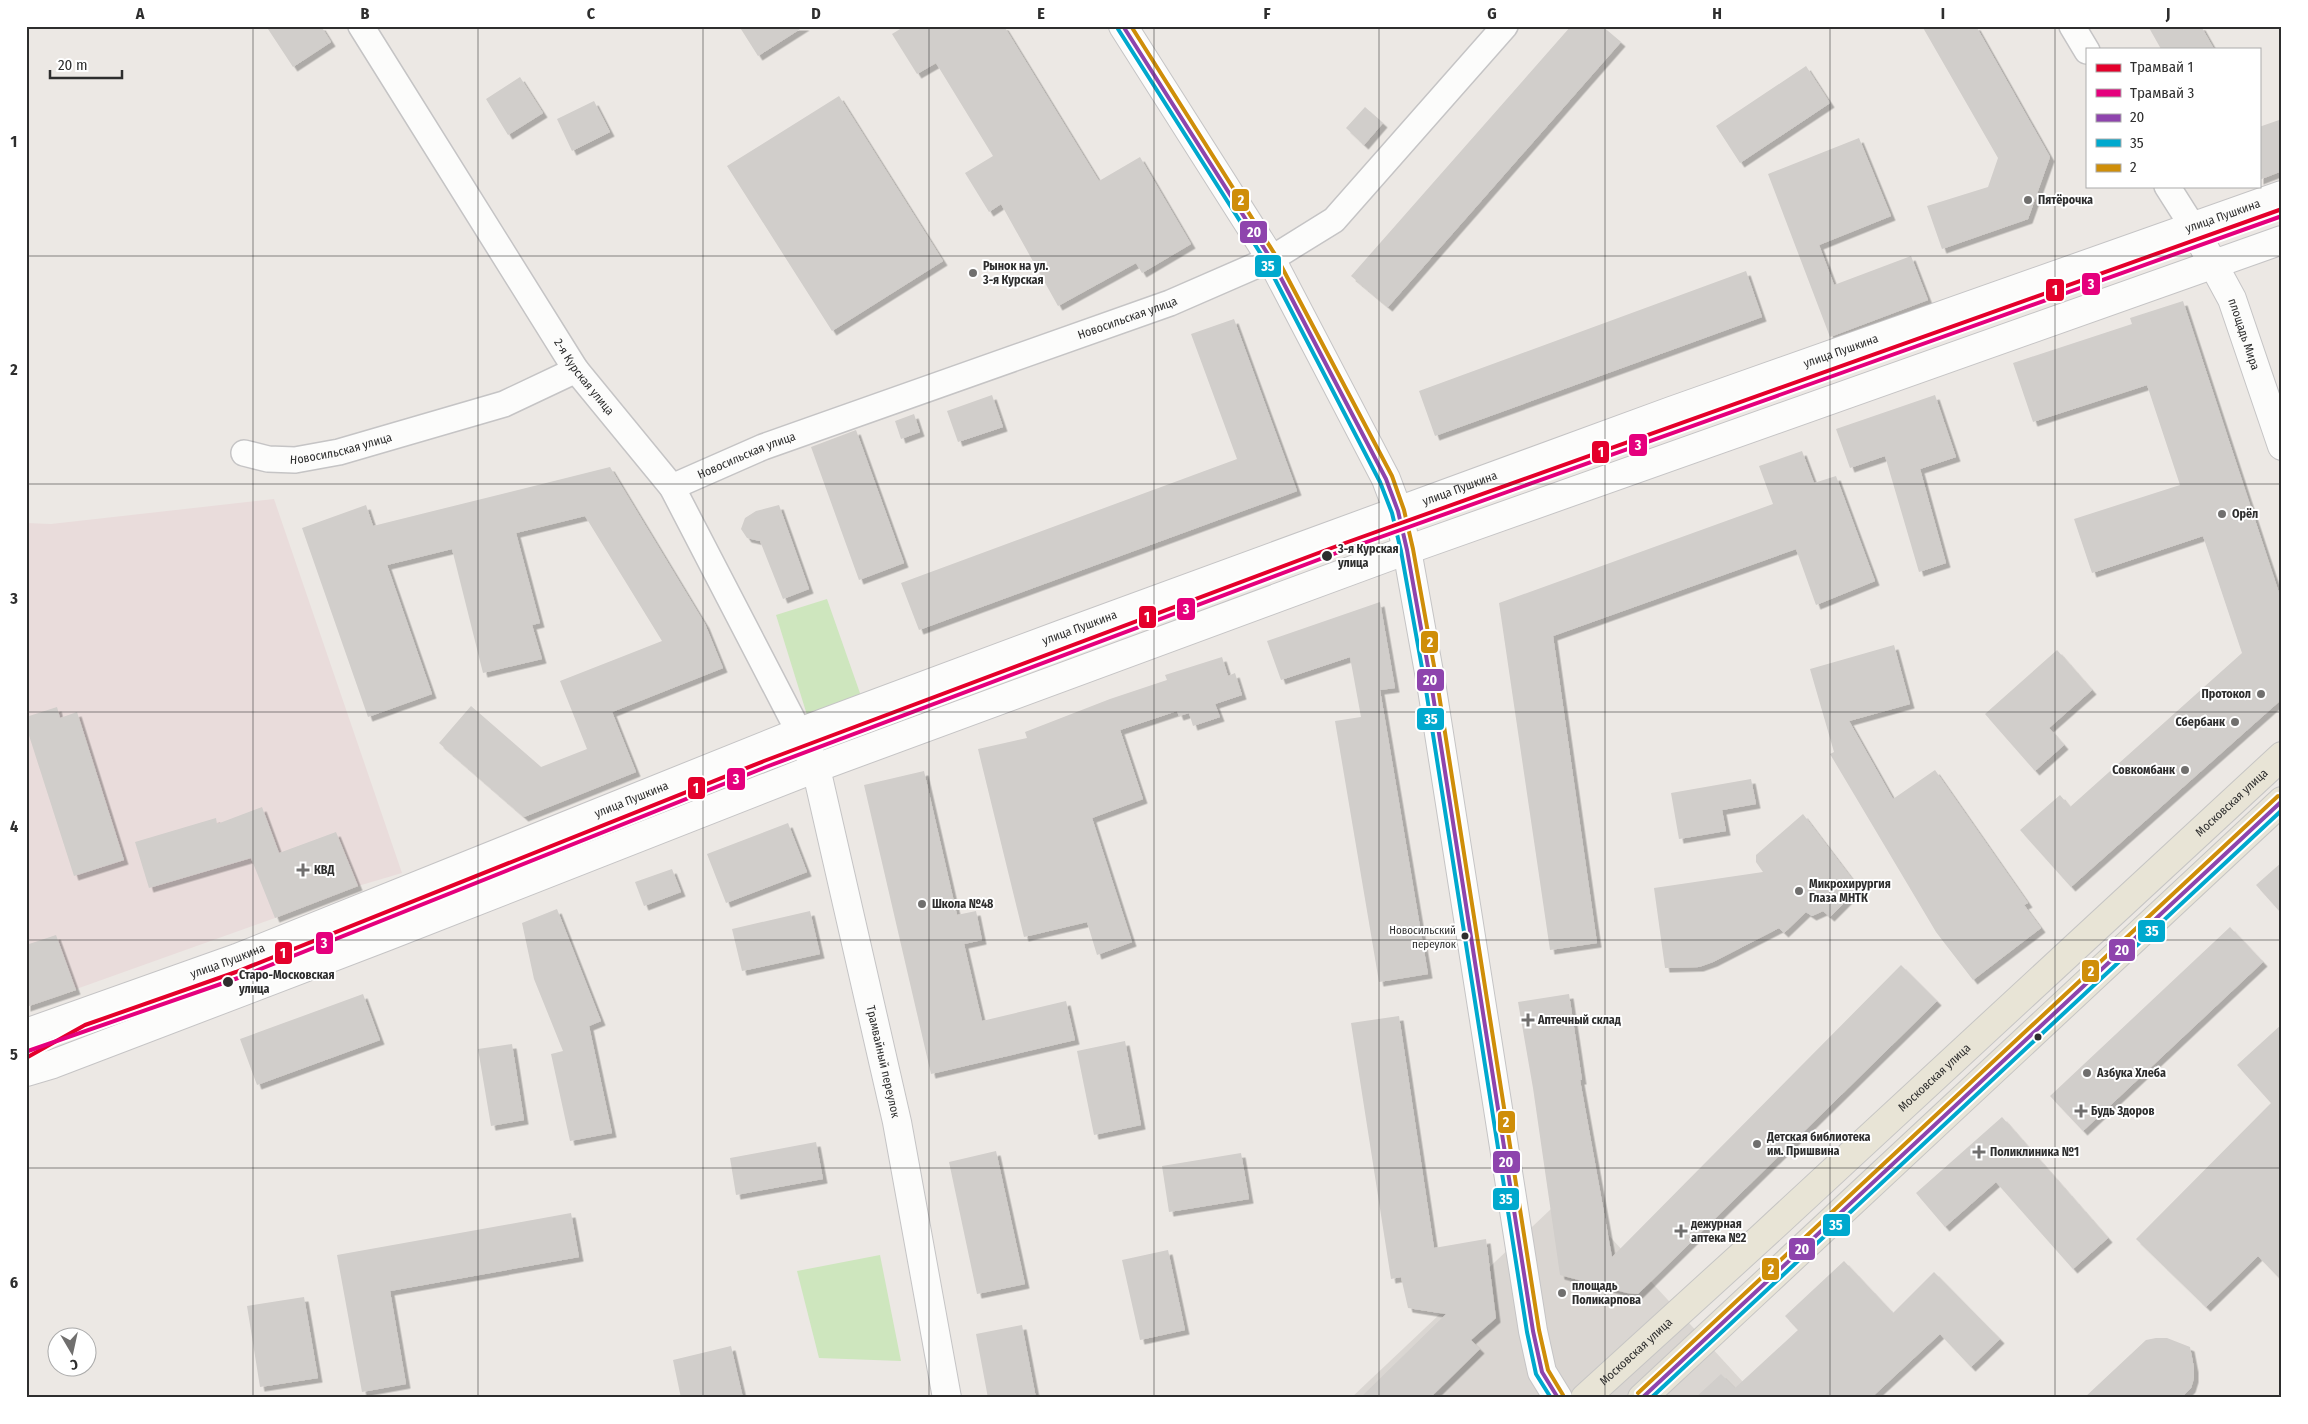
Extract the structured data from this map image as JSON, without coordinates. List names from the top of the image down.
{
  "streets": {
    "main road": [
      "улица Пушкина",
      "площадь Мира",
      "Московская улица",
      "Трамвайный переулок"
    ],
    "street": ["Новосильская улица", "2-я Курская улица"]
  },
  "crossings": [
    ["улица Пушкина", "площадь Мира"],
    ["улица Пушкина", "2-я Курская улица"],
    ["улица Пушкина", "Трамвайный переулок"],
    ["Новосильская улица", "2-я Курская улица"],
    ["2-я Курская улица", "Трамвайный переулок"]
  ],
  "places": {
    "other": [
      "Пятёрочка",
      "Рынок на ул. 3-я Курская",
      "Орёл",
      "3-я Курская улица",
      "Протокол",
      "Сбербанк",
      "Совкомбанк",
      "Микрохирургия Глаза МНТК",
      "Школа №48",
      "Новосильский переулок",
      "Старо-Московская улица",
      "Азбука Хлеба",
      "Детская библиотека им. Пришвина",
      "площадь Поликарпова"
    ],
    "health": [
      "КВД",
      "Аптечный склад",
      "Будь Здоров",
      "Поликлиника №1",
      "дежурная аптека №2"
    ]
  },
  "lines": [
    "transit line 20",
    "transit line 2",
    "transit line 35",
    "tram line 1",
    "tram line 3"
  ],
  "legend": [
    "Трамвай 1",
    "Трамвай 3",
    "20",
    "35",
    "2"
  ],
  "scale_bar": "20 m",
  "north": "bottom",
  "grid": {
    "columns": [
      "A",
      "B",
      "C",
      "D",
      "E",
      "F",
      "G",
      "H",
      "I",
      "J"
    ],
    "rows": [
      "1",
      "2",
      "3",
      "4",
      "5",
      "6"
    ]
  }
}
